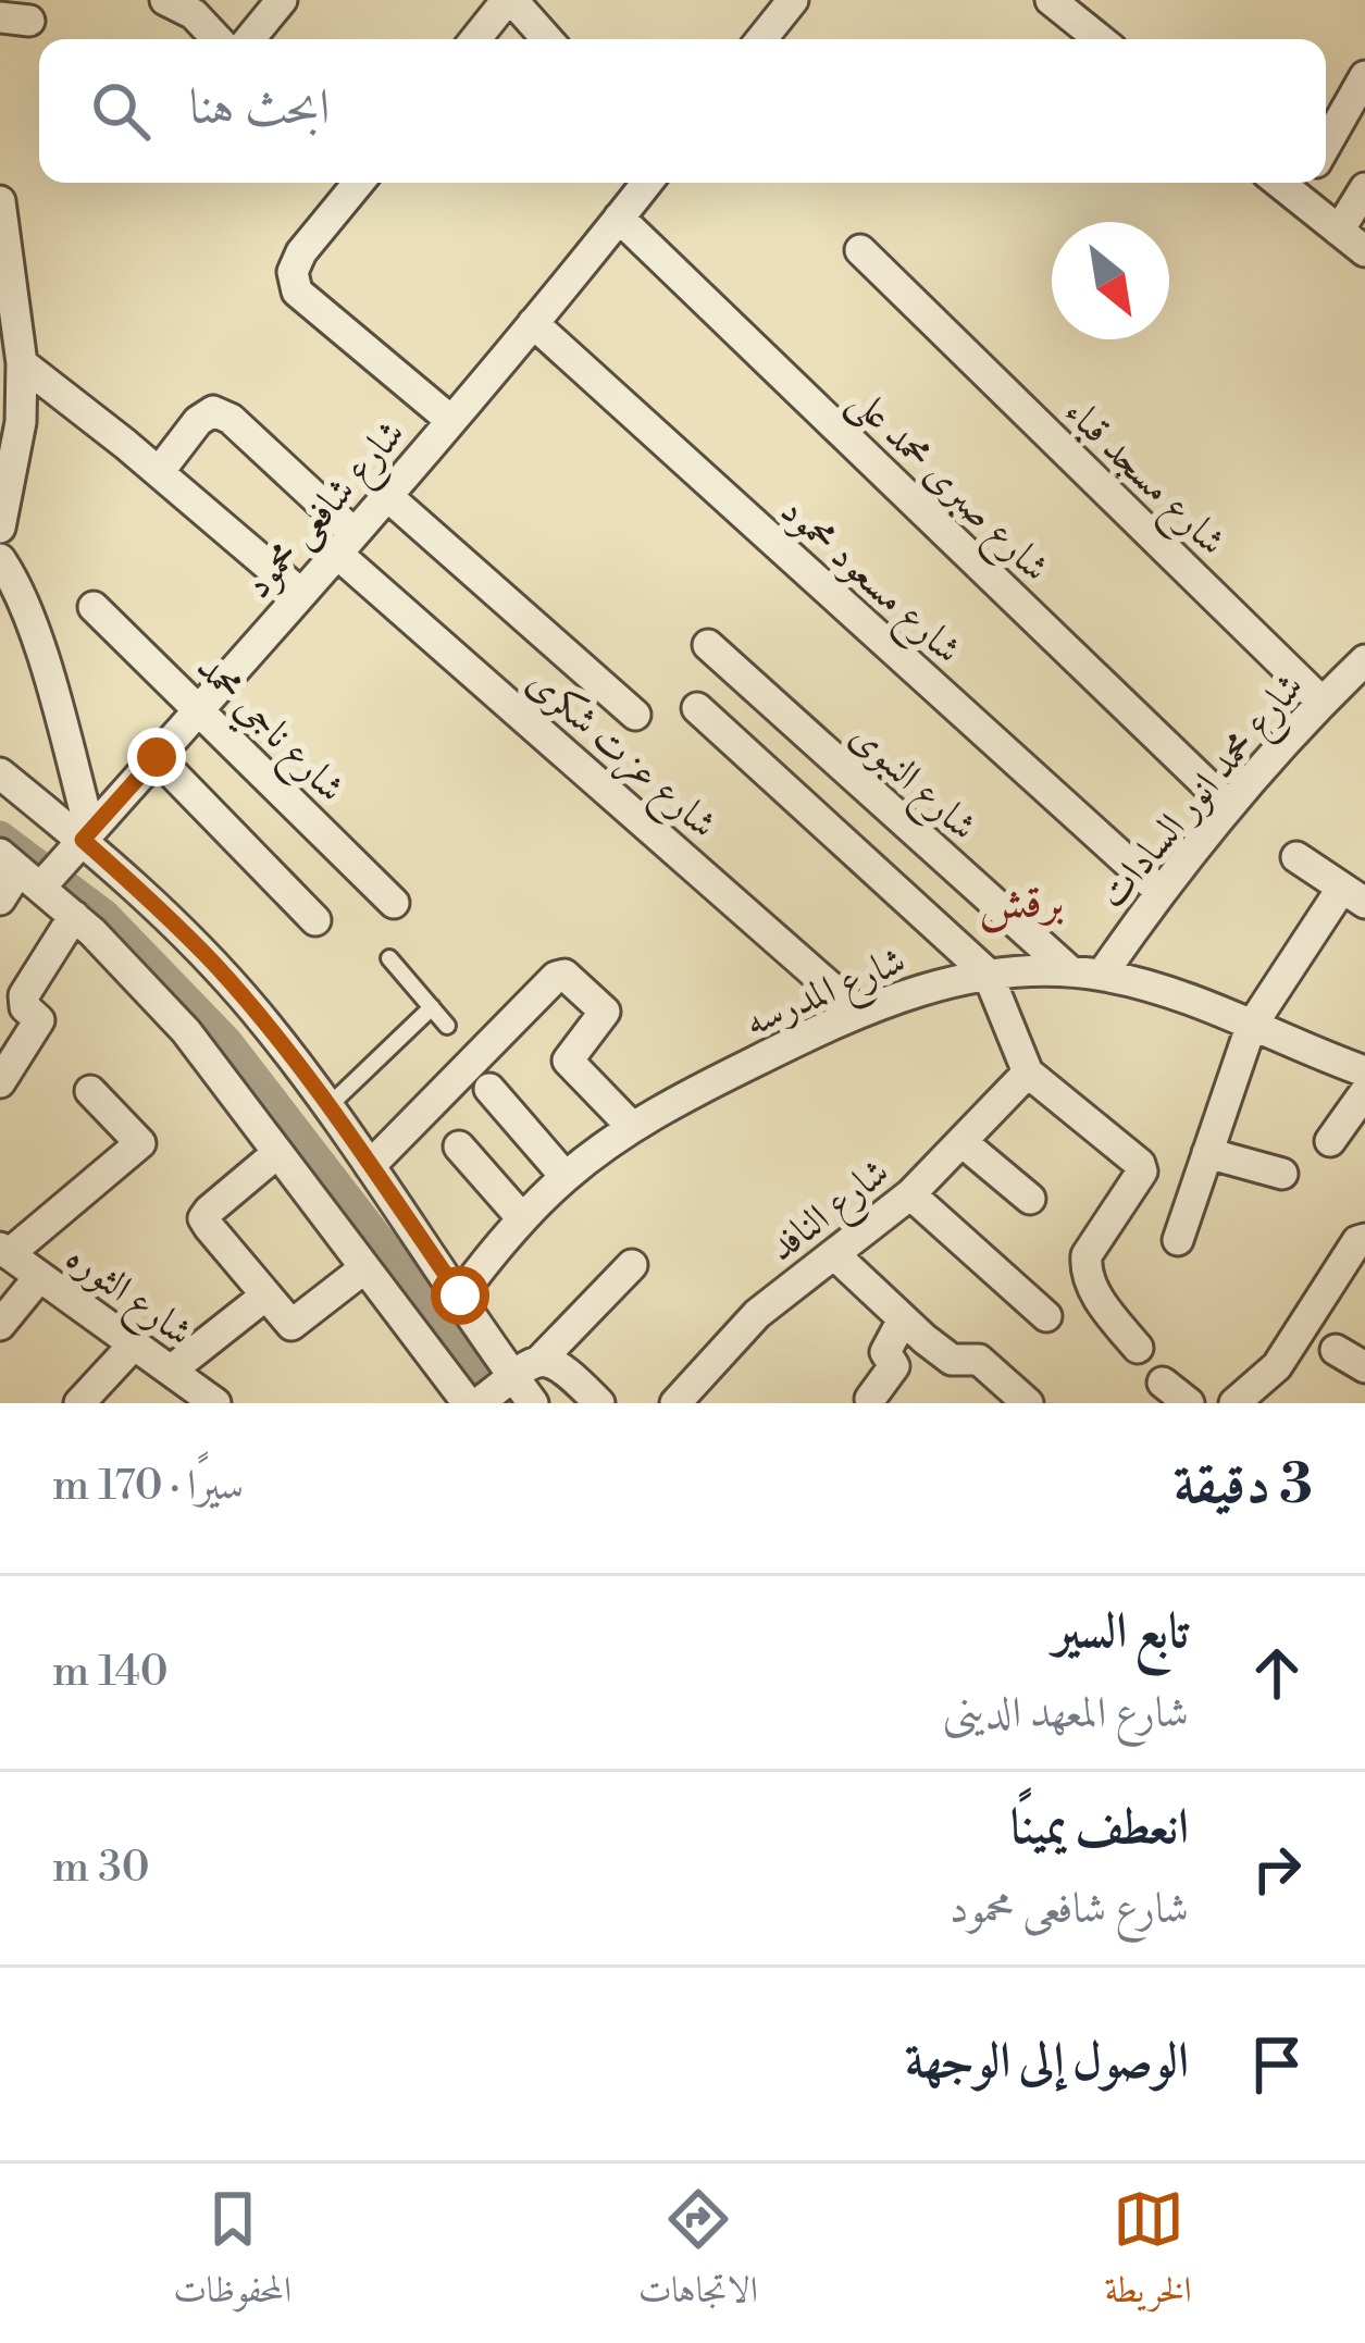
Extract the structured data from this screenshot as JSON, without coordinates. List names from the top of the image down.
{
  "streets": {
    "street": [
      "شارع مسجد قباء",
      "شارع صبرى محمد على",
      "شارع شافعى محمود",
      "شارع مسعود محمود",
      "شارع ناجي محمد",
      "شارع عزت شكرى",
      "شارع النبوى",
      "شارع محمد انور السادات",
      "شارع المدرسه",
      "شارع النافد",
      "شارع الثوره"
    ]
  },
  "crossings": [
    ["شارع مسجد قباء", "شارع محمد انور السادات"],
    ["شارع صبرى محمد على", "شارع شافعى محمود"],
    ["شارع صبرى محمد على", "شارع محمد انور السادات"],
    ["شارع شافعى محمود", "شارع مسعود محمود"],
    ["شارع شافعى محمود", "شارع ناجي محمد"],
    ["شارع شافعى محمود", "شارع عزت شكرى"],
    ["شارع مسعود محمود", "شارع محمد انور السادات"],
    ["شارع عزت شكرى", "شارع المدرسه"],
    ["شارع النبوى", "شارع المدرسه"],
    ["شارع محمد انور السادات", "شارع المدرسه"]
  ],
  "districts": ["برقش"],
  "north": "bottom right",
  "page": {
    "search": "ابحث هنا",
    "heading": ["3 دقيقة", "سيرًا · 170 m"],
    "list": [
      ["تابع السير", "شارع المعهد الدينى", "140 m"],
      ["انعطف يمينًا", "شارع شافعى محمود", "30 m"],
      "الوصول إلى الوجهة"
    ],
    "nav": ["الخريطة", "الاتجاهات", "المحفوظات"]
  }
}
